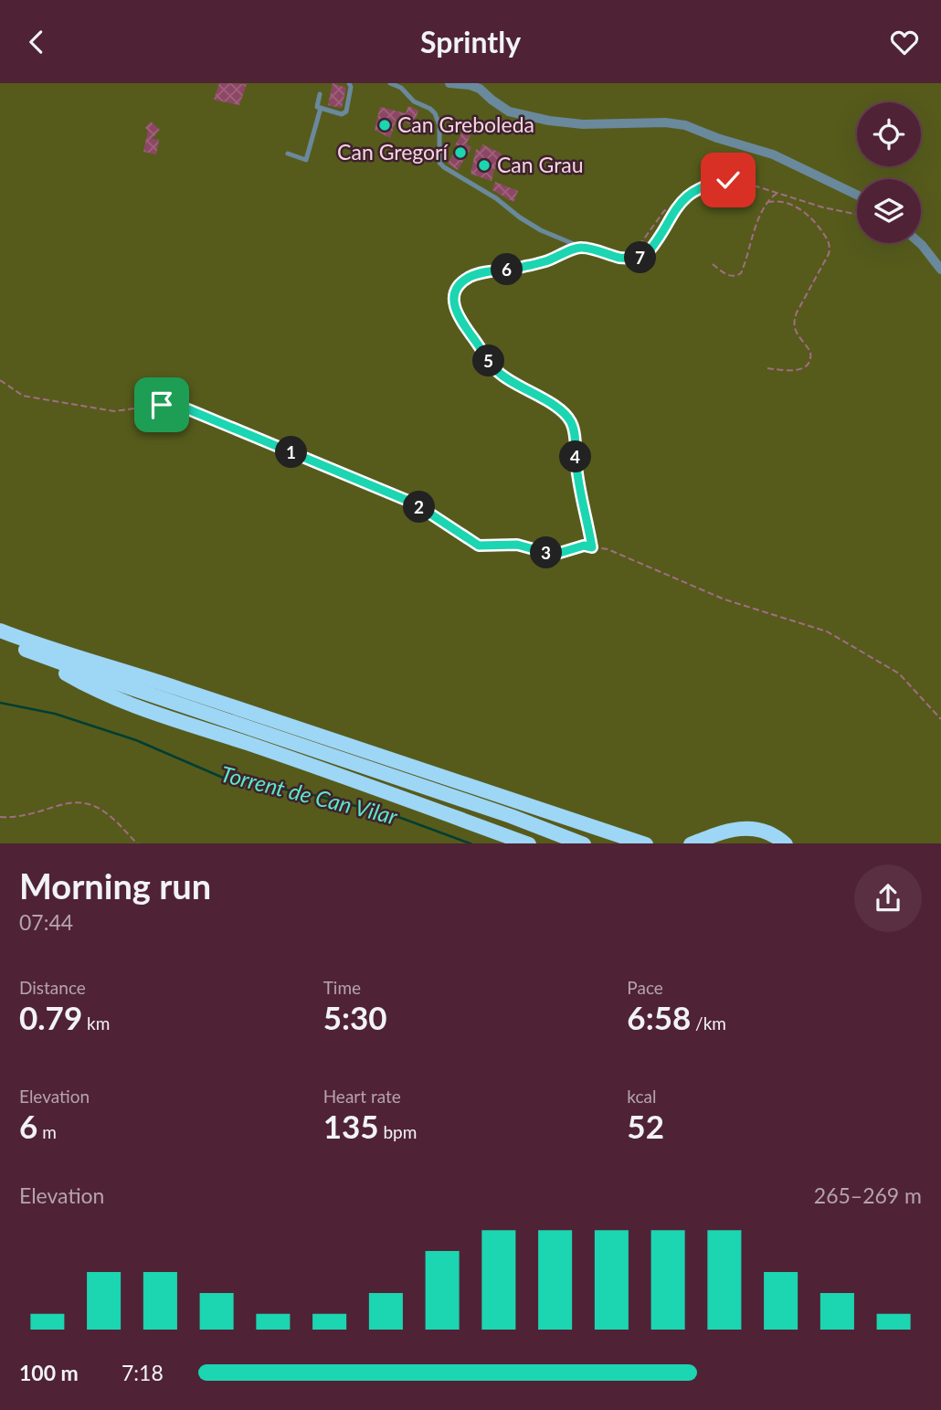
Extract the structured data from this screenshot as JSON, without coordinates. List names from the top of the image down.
{
  "water": ["Torrent de Can Vilar"],
  "places": ["Can Greboleda", "Can Gregorí", "Can Grau"],
  "page": {
    "header": "Sprintly",
    "pins": [
      "7",
      "6",
      "5",
      "1",
      "4",
      "2",
      "3"
    ],
    "heading": ["Morning run", "07:44"],
    "stats": [
      ["Distance", "0.79 km"],
      ["Time", "5:30"],
      ["Pace", "6:58 /km"],
      ["Elevation", "6 m"],
      ["Heart rate", "135 bpm"],
      ["kcal", "52"]
    ],
    "chart": ["Elevation", "265–269 m"],
    "list": [
      {
        "name": "100 m",
        "note": "7:18"
      }
    ]
  }
}
